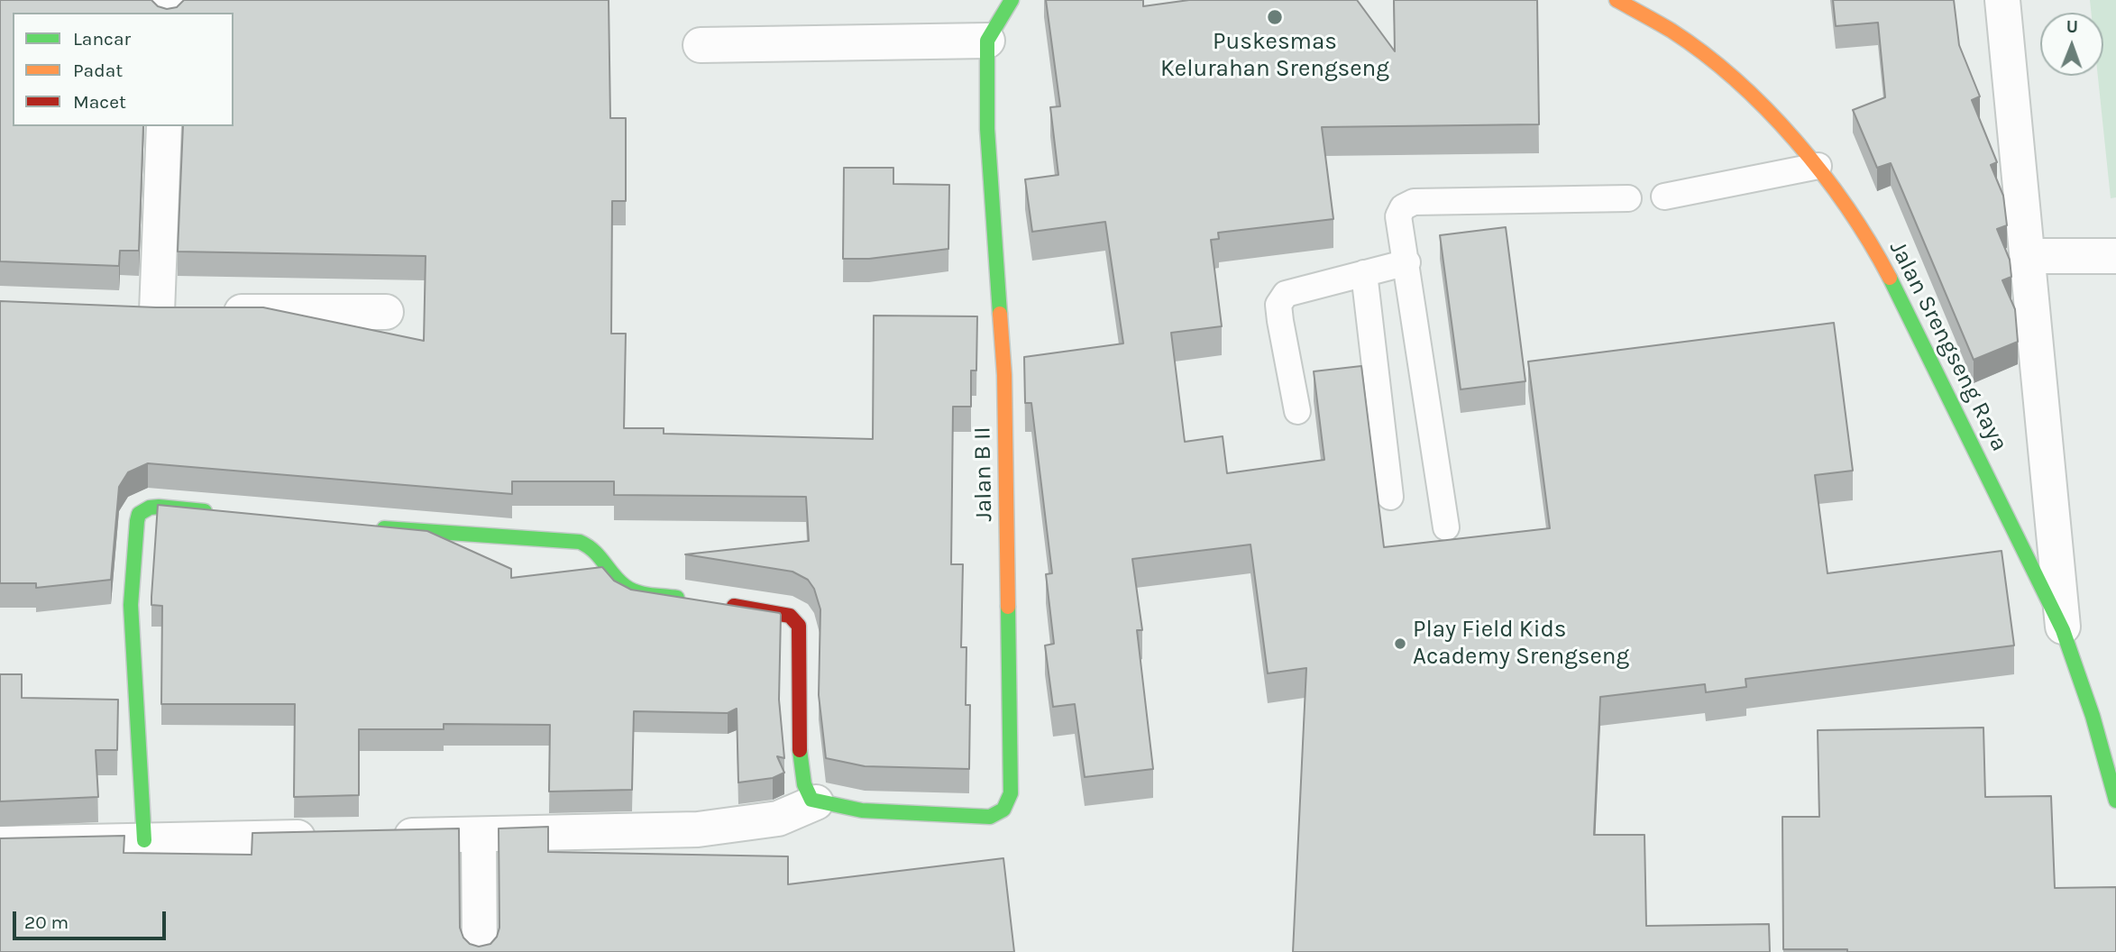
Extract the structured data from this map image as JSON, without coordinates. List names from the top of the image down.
{
  "streets": {
    "street": ["Jalan Srengseng Raya", "Jalan B II"]
  },
  "places": ["Puskesmas Kelurahan Srengseng", "Play Field Kids Academy Srengseng"],
  "legend": ["Lancar", "Padat", "Macet"],
  "scale_bar": "20 m",
  "north": "top"
}
